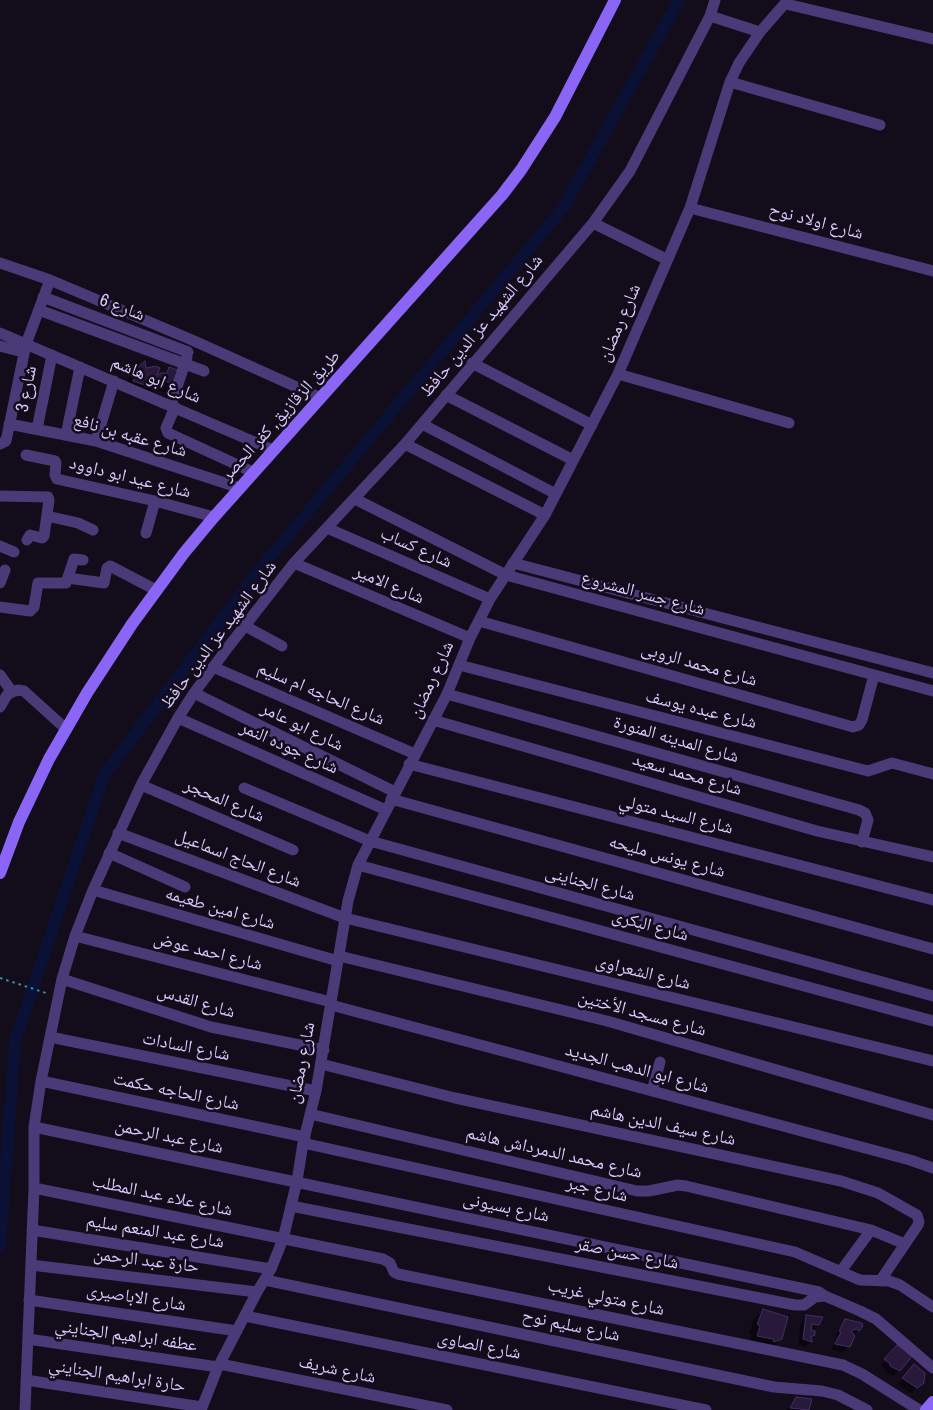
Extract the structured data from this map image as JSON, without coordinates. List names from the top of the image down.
{
  "streets": {
    "main road": ["طريق الزقازيق, كفر الحصر"],
    "street": [
      "شارع اولاد نوح",
      "شارع 6",
      "شارع رمضان",
      "شارع الشهيد عز الدين حافظ",
      "شارع ابو هاشم",
      "شارع 3",
      "شارع عقبه بن نافع",
      "شارع عيد ابو داوود",
      "شارع كساب",
      "شارع الامير",
      "شارع جسر المشروع",
      "شارع محمد الروبى",
      "شارع الحاجه ام سليم",
      "شارع عبده يوسف",
      "شارع ابو عامر",
      "شارع المدينه المنورة",
      "شارع جوده النمر",
      "شارع محمد سعيد",
      "شارع المحجر",
      "شارع السيد متولي",
      "شارع يونس مليحه",
      "شارع الحاج اسماعيل",
      "شارع الجناينى",
      "شارع امين طعيمه",
      "شارع البكرى",
      "شارع احمد عوض",
      "شارع الشعراوى",
      "شارع القدس",
      "شارع مسجد الأختين",
      "شارع السادات",
      "شارع ابو الدهب الجديد",
      "شارع الحاجه حكمت",
      "شارع سيف الدين هاشم",
      "شارع عبد الرحمن",
      "شارع محمد الدمرداش هاشم",
      "شارع جبر",
      "شارع علاء عبد المطلب",
      "شارع بسيونى",
      "شارع عبد المنعم سليم",
      "شارع حسن صقر",
      "حارة عبد الرحمن",
      "شارع الاباصيرى",
      "شارع متولي غريب",
      "شارع سليم نوح",
      "عطفه ابراهيم الجنايني",
      "شارع الصاوى",
      "شارع شريف",
      "حارة ابراهيم الجنايني"
    ]
  },
  "crossings": [
    ["شارع اولاد نوح", "شارع رمضان"],
    ["شارع رمضان", "شارع كساب"],
    ["شارع رمضان", "شارع الامير"],
    ["شارع رمضان", "شارع جسر المشروع"],
    ["شارع رمضان", "شارع محمد الروبى"],
    ["شارع رمضان", "شارع الحاجه ام سليم"],
    ["شارع رمضان", "شارع عبده يوسف"],
    ["شارع رمضان", "شارع ابو عامر"],
    ["شارع رمضان", "شارع المدينه المنورة"],
    ["شارع رمضان", "شارع جوده النمر"],
    ["شارع رمضان", "شارع محمد سعيد"],
    ["شارع رمضان", "شارع السيد متولي"],
    ["شارع رمضان", "شارع يونس مليحه"],
    ["شارع رمضان", "شارع الحاج اسماعيل"],
    ["شارع رمضان", "شارع الجناينى"],
    ["شارع رمضان", "شارع امين طعيمه"],
    ["شارع رمضان", "شارع البكرى"],
    ["شارع رمضان", "شارع احمد عوض"],
    ["شارع رمضان", "شارع الشعراوى"],
    ["شارع رمضان", "شارع القدس"],
    ["شارع رمضان", "شارع مسجد الأختين"],
    ["شارع رمضان", "شارع السادات"],
    ["شارع رمضان", "شارع ابو الدهب الجديد"],
    ["شارع رمضان", "شارع الحاجه حكمت"],
    ["شارع رمضان", "شارع سيف الدين هاشم"],
    ["شارع رمضان", "شارع عبد الرحمن"],
    ["شارع رمضان", "شارع محمد الدمرداش هاشم"],
    ["شارع رمضان", "شارع جبر"],
    ["شارع رمضان", "شارع علاء عبد المطلب"],
    ["شارع رمضان", "شارع بسيونى"],
    ["شارع رمضان", "شارع عبد المنعم سليم"],
    ["شارع رمضان", "شارع حسن صقر"],
    ["شارع رمضان", "حارة عبد الرحمن"],
    ["شارع رمضان", "شارع الاباصيرى"],
    ["شارع رمضان", "شارع متولي غريب"],
    ["شارع رمضان", "شارع سليم نوح"],
    ["شارع رمضان", "عطفه ابراهيم الجنايني"],
    ["شارع رمضان", "شارع الصاوى"],
    ["شارع رمضان", "شارع شريف"],
    ["شارع رمضان", "حارة ابراهيم الجنايني"],
    ["شارع الشهيد عز الدين حافظ", "شارع كساب"],
    ["شارع الشهيد عز الدين حافظ", "شارع الامير"],
    ["شارع الشهيد عز الدين حافظ", "شارع جسر المشروع"],
    ["شارع الشهيد عز الدين حافظ", "شارع الحاجه ام سليم"],
    ["شارع الشهيد عز الدين حافظ", "شارع ابو عامر"],
    ["شارع الشهيد عز الدين حافظ", "شارع جوده النمر"],
    ["شارع الشهيد عز الدين حافظ", "شارع المحجر"],
    ["شارع الشهيد عز الدين حافظ", "شارع الحاج اسماعيل"],
    ["شارع الشهيد عز الدين حافظ", "شارع امين طعيمه"],
    ["شارع الشهيد عز الدين حافظ", "شارع احمد عوض"],
    ["شارع الشهيد عز الدين حافظ", "شارع القدس"],
    ["شارع الشهيد عز الدين حافظ", "شارع السادات"],
    ["شارع الشهيد عز الدين حافظ", "شارع الحاجه حكمت"],
    ["شارع الشهيد عز الدين حافظ", "شارع عبد الرحمن"],
    ["شارع الشهيد عز الدين حافظ", "شارع علاء عبد المطلب"],
    ["شارع الشهيد عز الدين حافظ", "شارع عبد المنعم سليم"],
    ["شارع الشهيد عز الدين حافظ", "حارة عبد الرحمن"],
    ["شارع الشهيد عز الدين حافظ", "شارع الاباصيرى"],
    ["شارع الشهيد عز الدين حافظ", "عطفه ابراهيم الجنايني"],
    ["شارع الشهيد عز الدين حافظ", "حارة ابراهيم الجنايني"],
    ["شارع ابو هاشم", "شارع 3"],
    ["شارع ابو هاشم", "طريق الزقازيق, كفر الحصر"],
    ["شارع 3", "شارع عقبه بن نافع"],
    ["طريق الزقازيق, كفر الحصر", "شارع عقبه بن نافع"],
    ["طريق الزقازيق, كفر الحصر", "شارع عيد ابو داوود"],
    ["شارع جسر المشروع", "شارع محمد الروبى"],
    ["شارع الحاجه ام سليم", "شارع السيد متولي"],
    ["شارع ابو عامر", "شارع يونس مليحه"],
    ["شارع المدينه المنورة", "شارع محمد سعيد"],
    ["شارع الحاج اسماعيل", "شارع الشعراوى"],
    ["شارع امين طعيمه", "شارع مسجد الأختين"],
    ["شارع احمد عوض", "شارع ابو الدهب الجديد"],
    ["شارع الحاجه حكمت", "شارع جبر"],
    ["شارع سيف الدين هاشم", "شارع محمد الدمرداش هاشم"],
    ["شارع سيف الدين هاشم", "شارع جبر"],
    ["شارع عبد الرحمن", "شارع بسيونى"],
    ["شارع علاء عبد المطلب", "شارع متولي غريب"],
    ["شارع بسيونى", "شارع حسن صقر"],
    ["عطفه ابراهيم الجنايني", "شارع شريف"]
  ]
}
